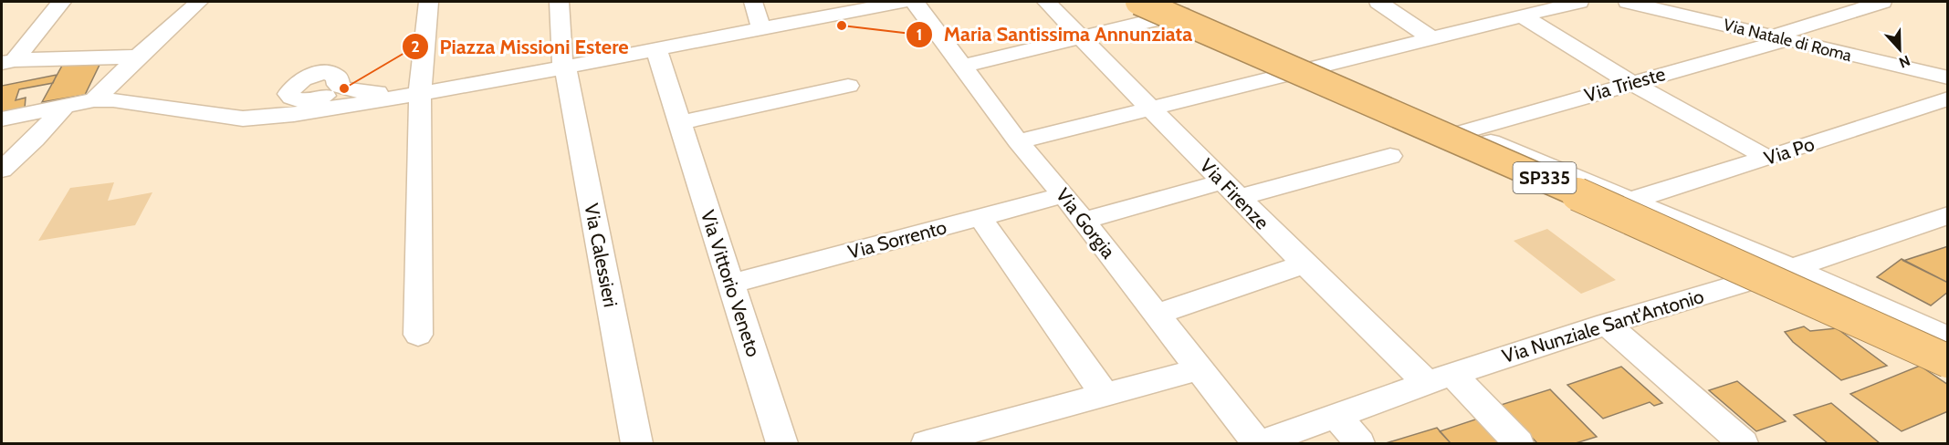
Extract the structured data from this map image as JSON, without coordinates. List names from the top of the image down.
{
  "streets": {
    "highway": ["SP335"],
    "street": [
      "Via Natale di Roma",
      "Via Trieste",
      "Via Po",
      "Via Firenze",
      "Via Gorgia",
      "Via Sorrento",
      "Via Calessieri",
      "Via Vittorio Veneto",
      "Via Nunziale Sant'Antonio"
    ]
  },
  "crossings": [
    ["Via Natale di Roma", "Via Trieste"],
    ["Via Firenze", "Via Nunziale Sant'Antonio"],
    ["Via Gorgia", "Via Sorrento"],
    ["Via Gorgia", "Via Nunziale Sant'Antonio"],
    ["Via Sorrento", "Via Vittorio Veneto"]
  ],
  "places": ["Maria Santissima Annunziata", "Piazza Missioni Estere"],
  "north": "bottom"
}
